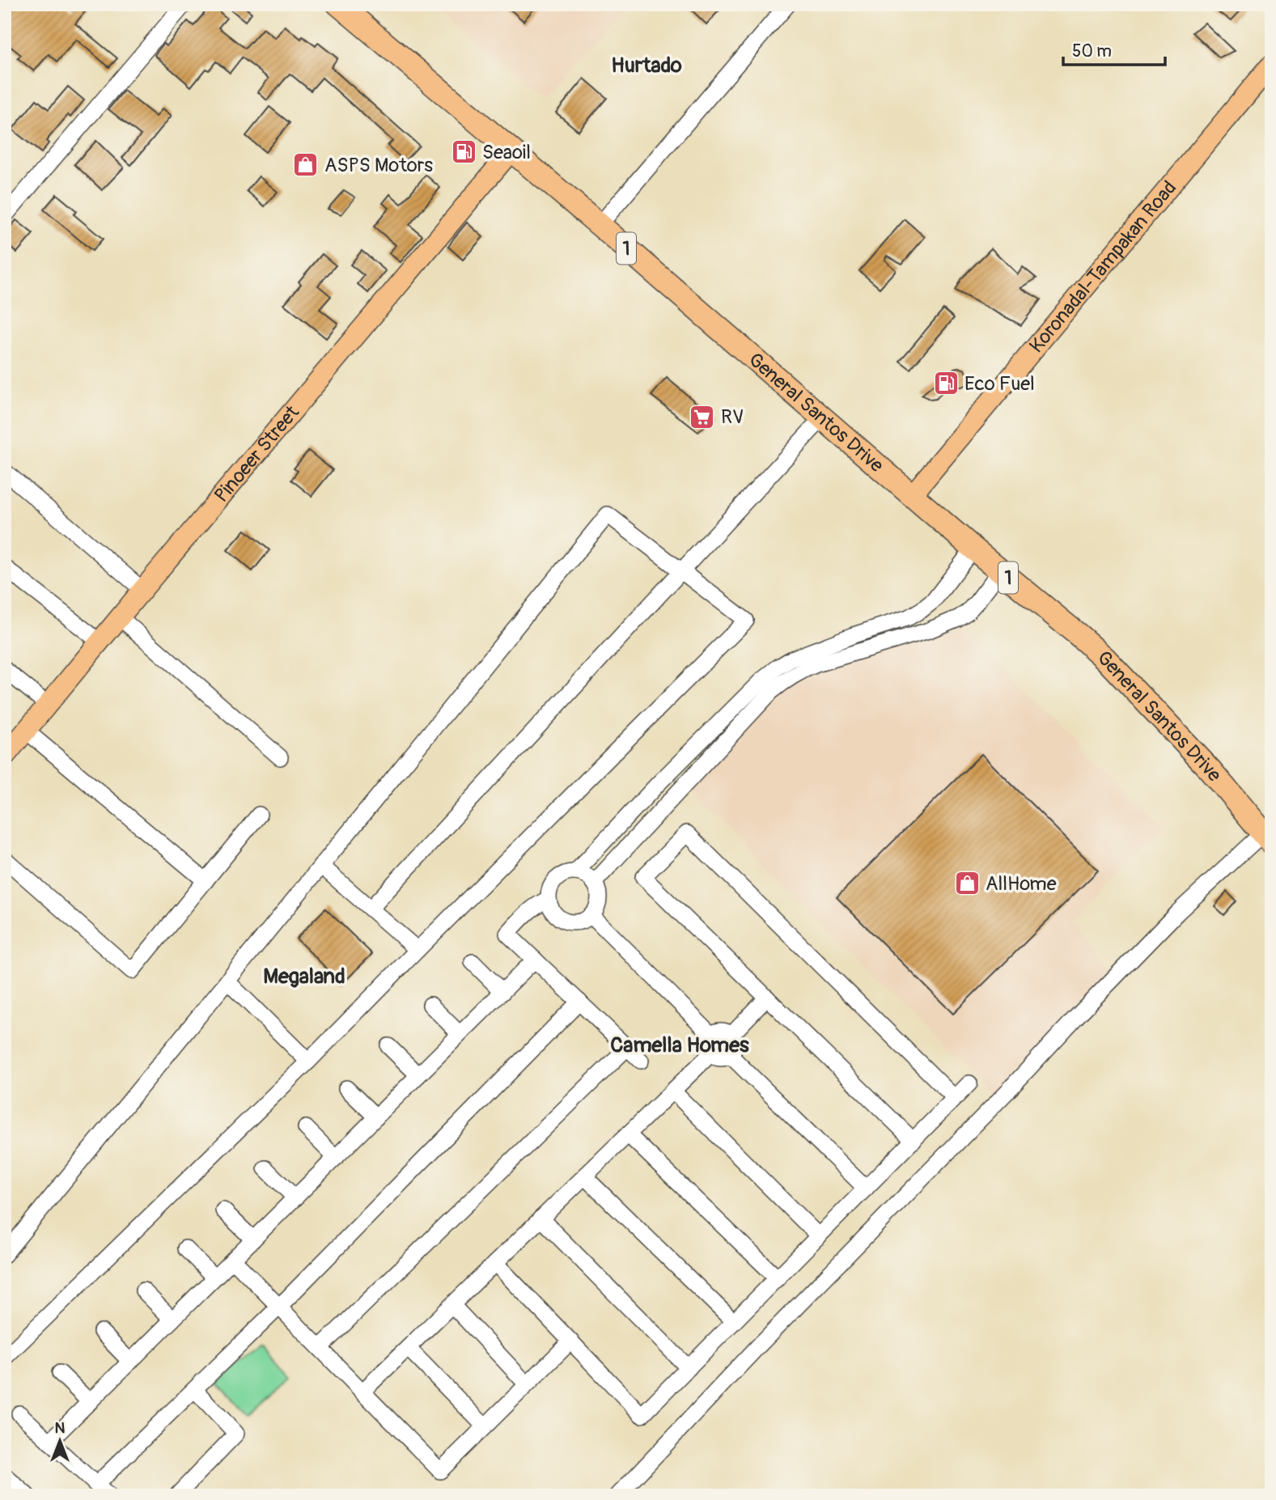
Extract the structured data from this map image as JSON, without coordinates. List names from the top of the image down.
{
  "streets": {
    "highway": ["1", "General Santos Drive"],
    "main road": ["Koronadal-Tampakan Road", "Pinoeer Street"]
  },
  "crossings": [
    ["Koronadal-Tampakan Road", "General Santos Drive"],
    ["General Santos Drive", "Pinoeer Street"]
  ],
  "districts": ["Hurtado", "Megaland", "Camella Homes"],
  "places": {
    "fuel station": ["Seaoil", "Eco Fuel"],
    "shop": ["ASPS Motors", "AllHome"],
    "supermarket": ["RV"]
  },
  "scale_bar": "50 m",
  "north": "top"
}
